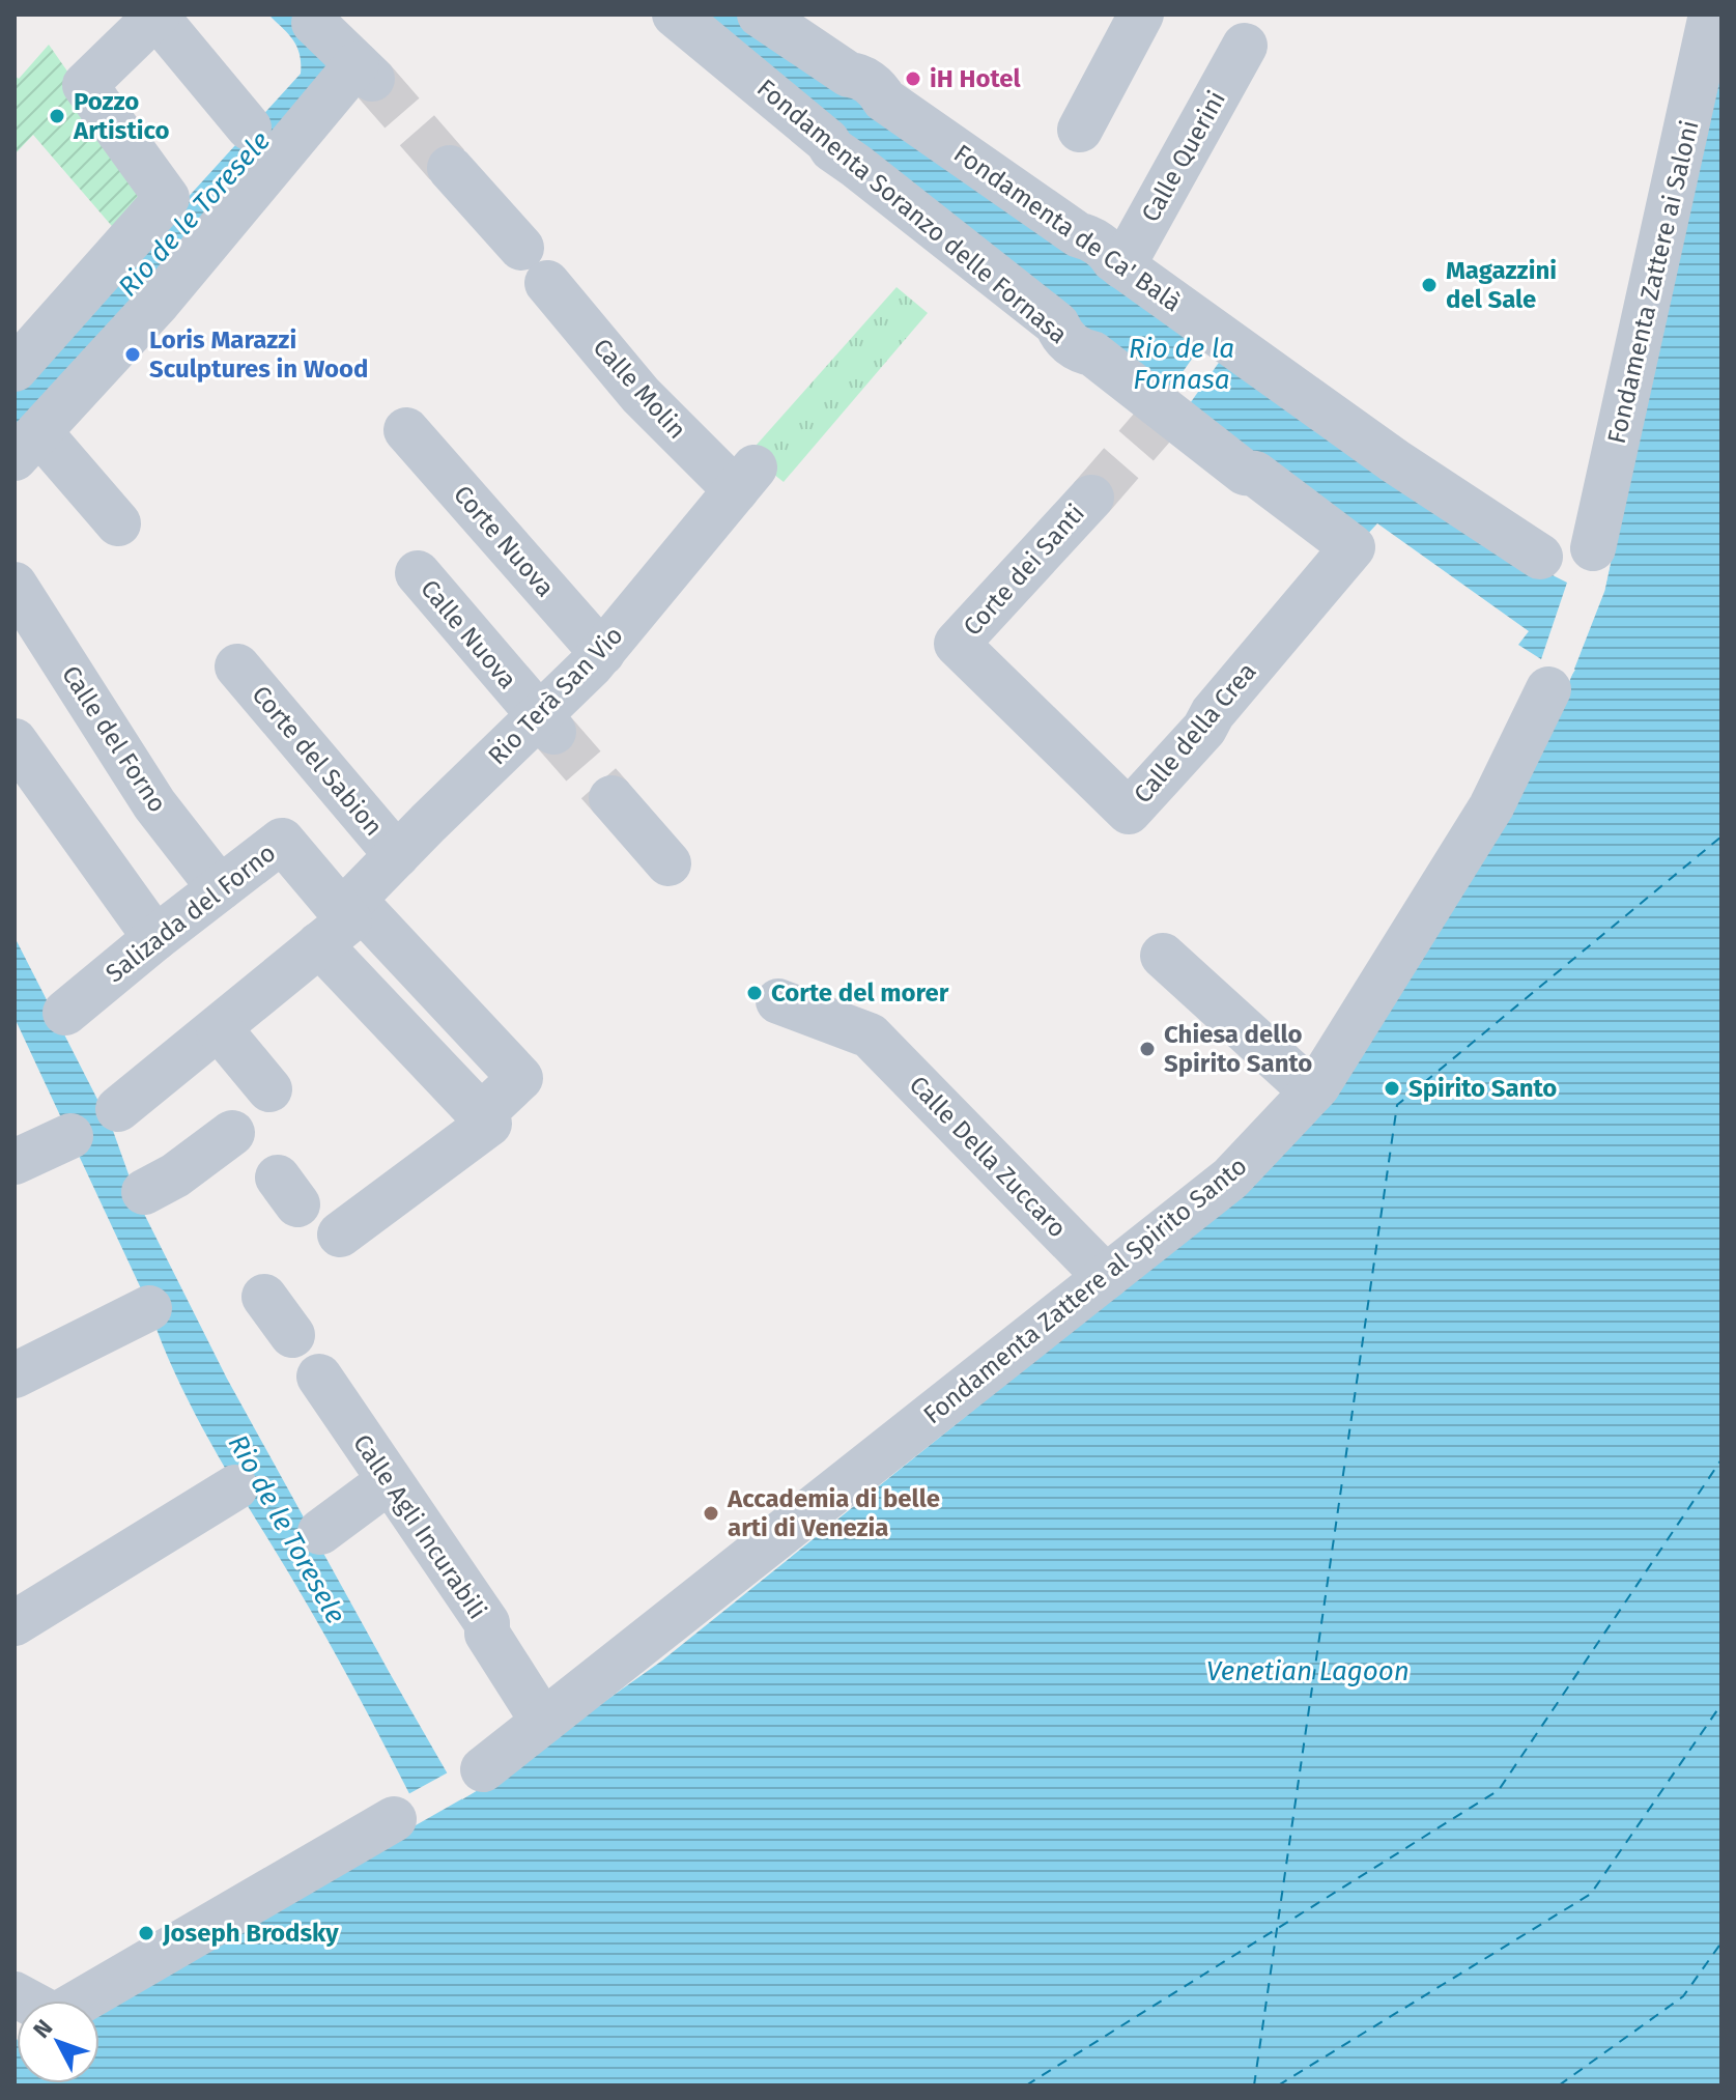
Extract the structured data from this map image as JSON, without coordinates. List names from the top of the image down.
{
  "streets": {
    "street": [
      "Calle Querini",
      "Fondamenta Soranzo delle Fornasa",
      "Fondamenta de Ca' Balà",
      "Fondamenta Zattere ai Saloni",
      "Calle Molin",
      "Corte Nuova",
      "Corte dei Santi",
      "Calle Nuova",
      "Rio Terà San Vio",
      "Calle della Crea",
      "Calle del Forno",
      "Corte del Sabion",
      "Salizada del Forno",
      "Calle Della Zuccaro",
      "Fondamenta Zattere al Spirito Santo",
      "Calle Agli Incurabili"
    ]
  },
  "crossings": [
    ["Calle Querini", "Fondamenta de Ca' Balà"],
    ["Fondamenta Soranzo delle Fornasa", "Calle della Crea"],
    ["Calle Molin", "Rio Terà San Vio"],
    ["Corte Nuova", "Rio Terà San Vio"],
    ["Corte dei Santi", "Calle della Crea"],
    ["Calle Nuova", "Rio Terà San Vio"],
    ["Rio Terà San Vio", "Corte del Sabion"],
    ["Rio Terà San Vio", "Salizada del Forno"],
    ["Calle del Forno", "Salizada del Forno"],
    ["Calle Della Zuccaro", "Fondamenta Zattere al Spirito Santo"],
    ["Fondamenta Zattere al Spirito Santo", "Calle Agli Incurabili"]
  ],
  "water": ["Rio de le Toresele", "Rio de la Fornasa", "Venetian Lagoon"],
  "places": [
    "iH Hotel",
    "Pozzo Artistico",
    "Magazzini del Sale",
    "Loris Marazzi Sculptures in Wood",
    "Corte del morer",
    "Chiesa dello Spirito Santo",
    "Spirito Santo",
    "Accademia di belle arti di Venezia",
    "Joseph Brodsky"
  ],
  "north": "top left"
}
